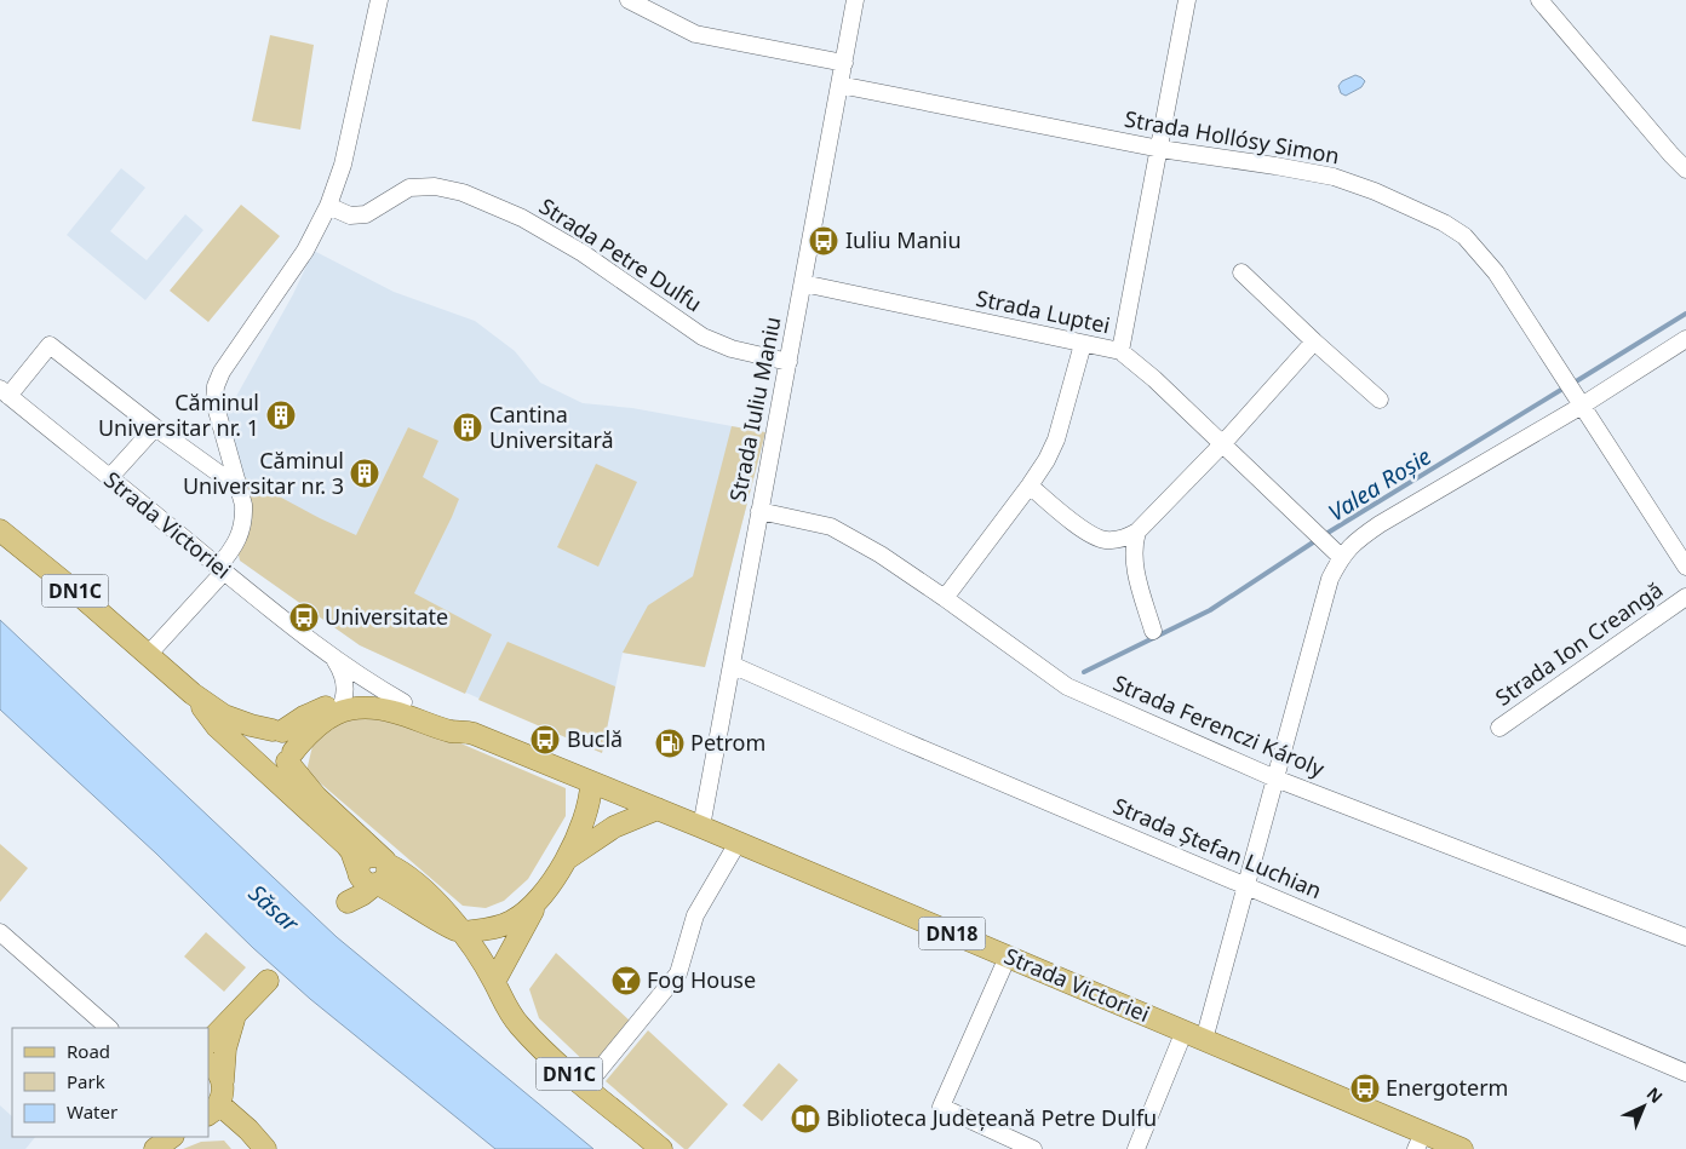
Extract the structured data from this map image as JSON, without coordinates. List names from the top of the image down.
{
  "streets": {
    "main road": ["Strada Victoriei", "DN1C", "DN18"],
    "street": [
      "Strada Hollósy Simon",
      "Strada Petre Dulfu",
      "Strada Luptei",
      "Strada Iuliu Maniu",
      "Strada Ion Creangă",
      "Strada Ferenczi Károly",
      "Strada Ștefan Luchian"
    ]
  },
  "crossings": [
    ["Strada Hollósy Simon", "Strada Iuliu Maniu"],
    ["Strada Petre Dulfu", "Strada Iuliu Maniu"],
    ["Strada Luptei", "Strada Iuliu Maniu"],
    ["Strada Iuliu Maniu", "Strada Victoriei"],
    ["Strada Iuliu Maniu", "Strada Ferenczi Károly"],
    ["Strada Iuliu Maniu", "Strada Ștefan Luchian"],
    ["Strada Victoriei", "DN1C"]
  ],
  "water": ["Valea Roșie", "Săsar"],
  "places": {
    "bus stop": [
      "Iuliu Maniu",
      "Universitate",
      "Buclă",
      "Energoterm"
    ],
    "building": ["Căminul Universitar nr. 1", "Cantina Universitară", "Căminul Universitar nr. 3"],
    "fuel station": ["Petrom"],
    "bar": ["Fog House"],
    "library": ["Biblioteca Județeană Petre Dulfu"]
  },
  "legend": ["Road", "Park", "Water"],
  "north": "top right"
}
